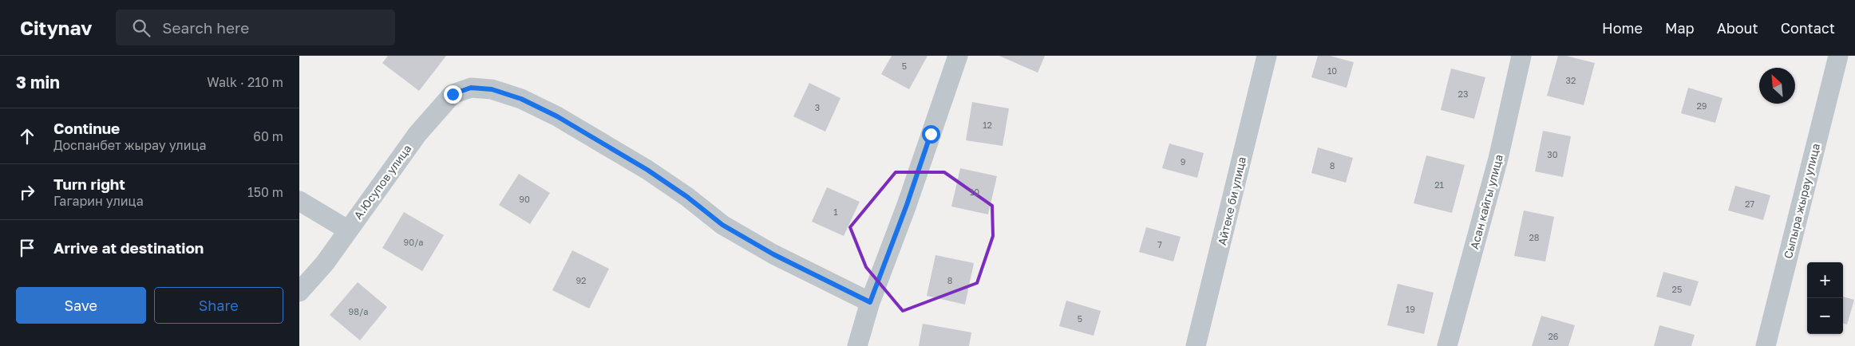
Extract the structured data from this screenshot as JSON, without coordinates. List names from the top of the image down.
{
  "streets": {
    "street": [
      "А.Юсупов улица",
      "Айтеке би улица",
      "Сыпыра жырау улица",
      "Асан кайгы улица"
    ]
  },
  "house_numbers": [
    "5",
    "10",
    "32",
    "23",
    "29",
    "3",
    "12",
    "30",
    "9",
    "8",
    "21",
    "10",
    "90",
    "27",
    "1",
    "28",
    "90/а",
    "7",
    "92",
    "8",
    "25",
    "19",
    "98/а",
    "5",
    "26"
  ],
  "north": "top left",
  "page": {
    "header": "Citynav",
    "search": "Search here",
    "nav": [
      "Home",
      "Map",
      "About",
      "Contact"
    ],
    "heading": ["3 min", "Walk · 210 m"],
    "list": [
      ["Continue", "Доспанбет жырау улица", "60 m"],
      ["Turn right", "Гагарин улица", "150 m"],
      "Arrive at destination"
    ],
    "map_buttons": ["+", "−"],
    "buttons": ["Save", "Share"]
  }
}
